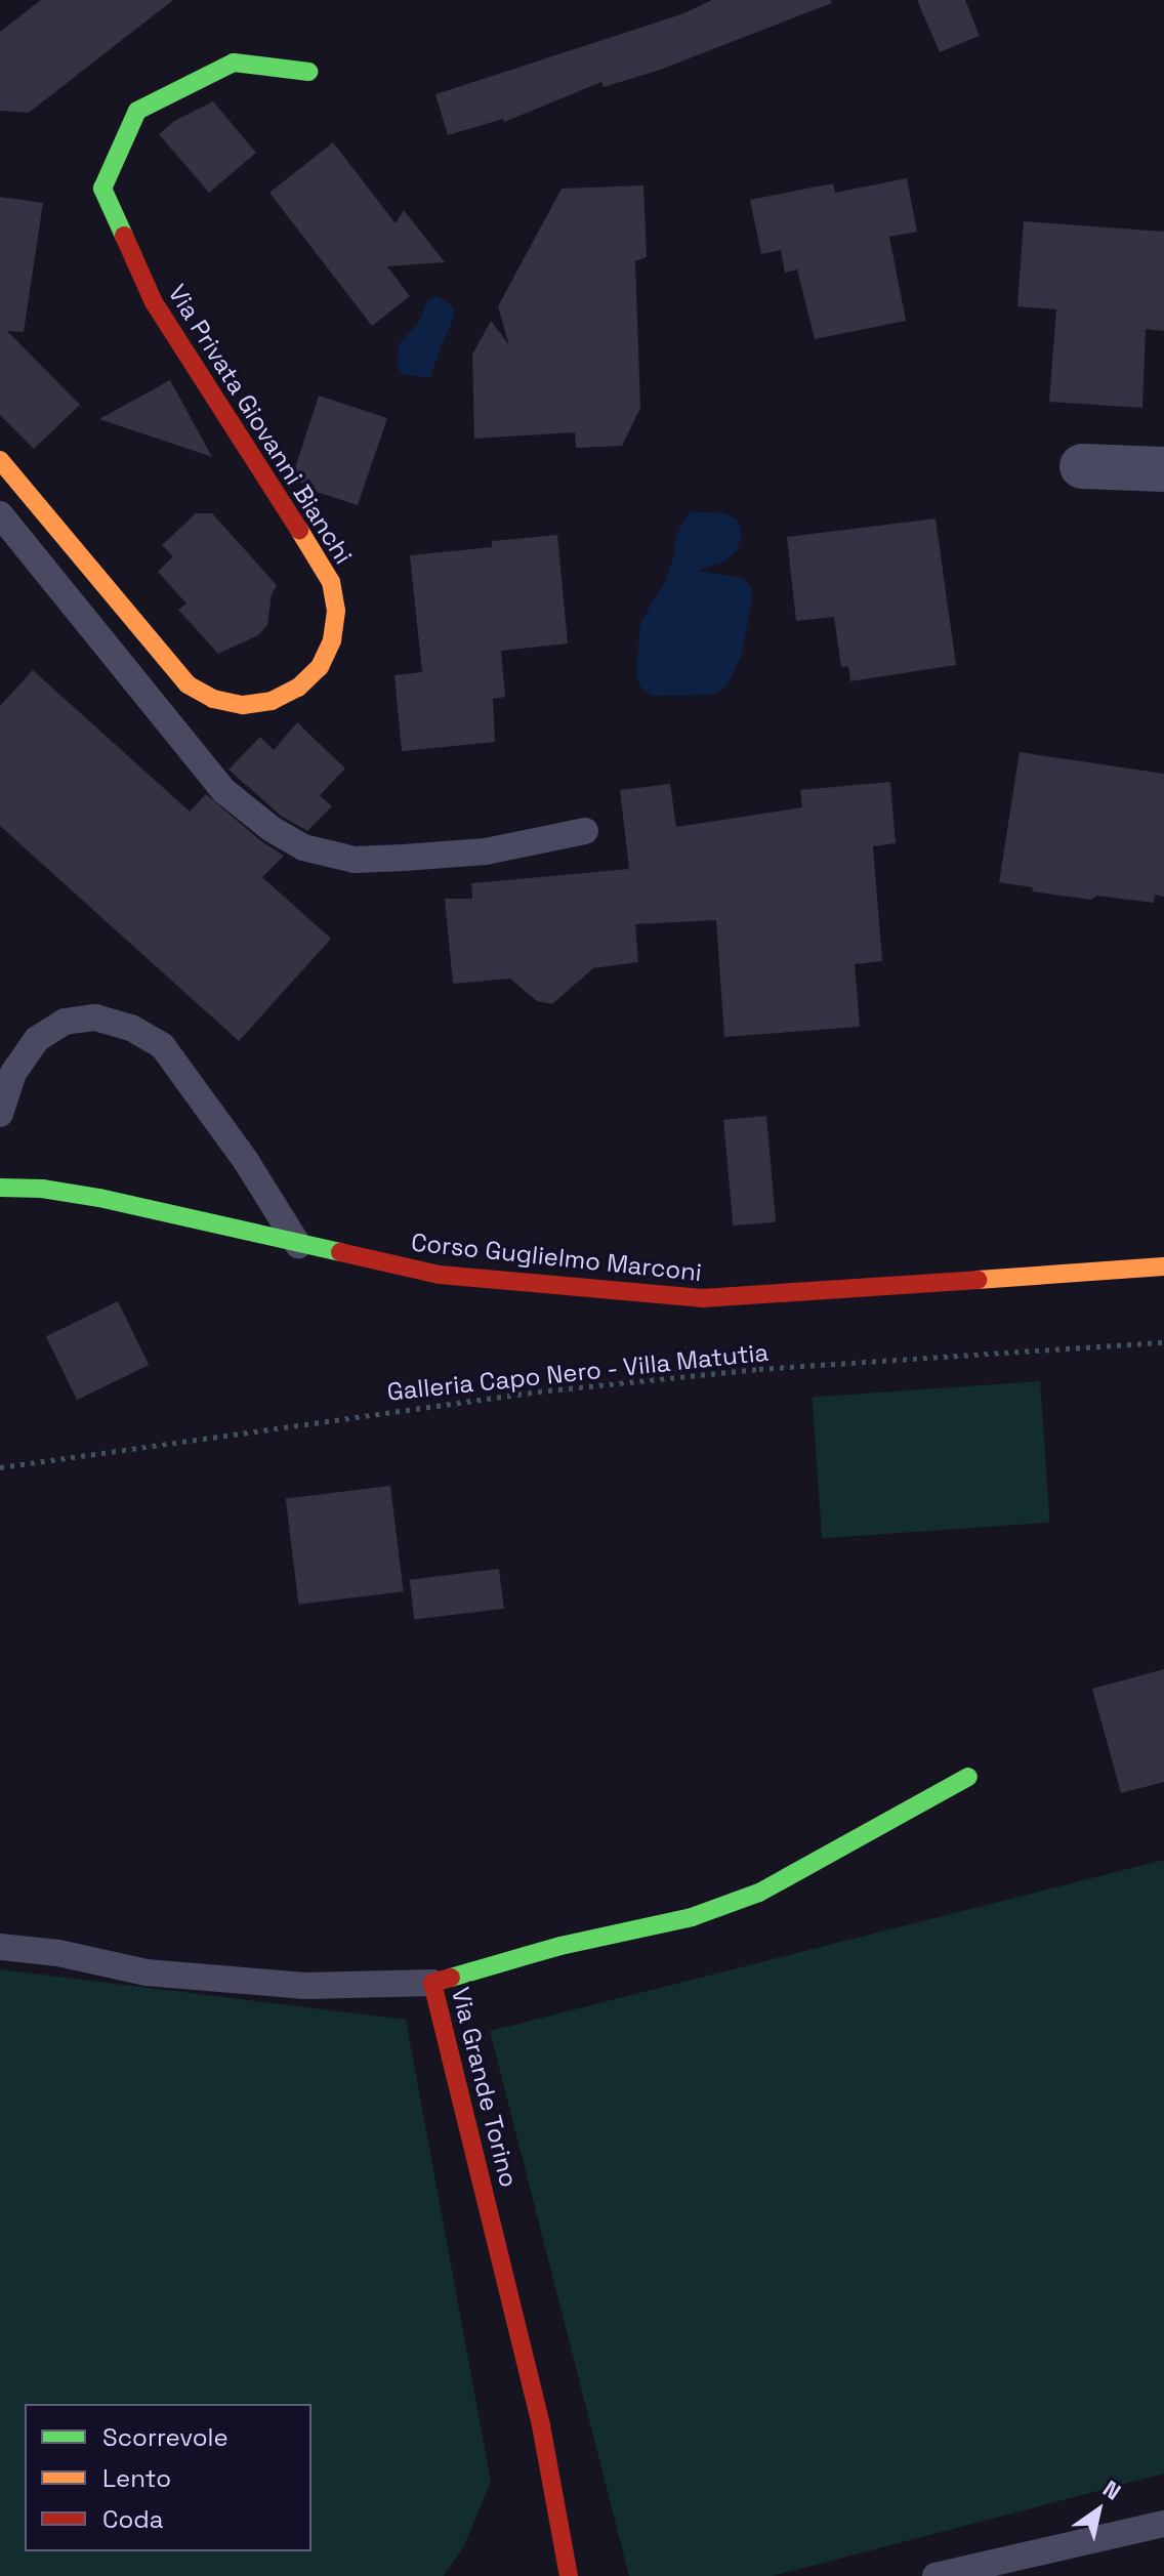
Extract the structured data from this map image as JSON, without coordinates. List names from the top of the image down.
{
  "streets": {
    "street": ["Via Privata Giovanni Bianchi", "Corso Guglielmo Marconi", "Via Grande Torino"],
    "path": ["Galleria Capo Nero - Villa Matutia"]
  },
  "legend": ["Scorrevole", "Lento", "Coda"],
  "north": "top right"
}
